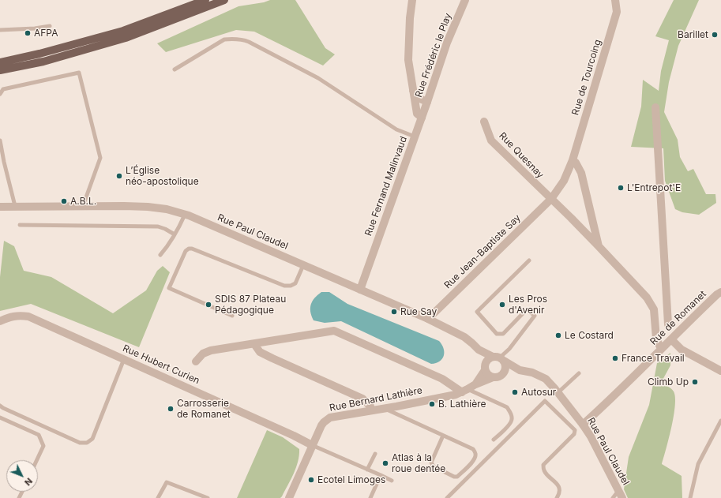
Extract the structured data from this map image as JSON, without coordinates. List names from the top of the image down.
{
  "streets": {
    "street": [
      "Rue Frédéric le Play",
      "Rue de Tourcoing",
      "Rue Quesnay",
      "Rue Fernand Malinvaud",
      "Rue Paul Claudel",
      "Rue Jean-Baptiste Say",
      "Rue de Romanet",
      "Rue Hubert Curien",
      "Rue Bernard Lathière"
    ]
  },
  "crossings": [
    ["Rue Frédéric le Play", "Rue Fernand Malinvaud"],
    ["Rue de Tourcoing", "Rue Quesnay"],
    ["Rue de Tourcoing", "Rue Jean-Baptiste Say"],
    ["Rue Quesnay", "Rue Jean-Baptiste Say"],
    ["Rue Fernand Malinvaud", "Rue Paul Claudel"],
    ["Rue Paul Claudel", "Rue Jean-Baptiste Say"],
    ["Rue Paul Claudel", "Rue de Romanet"],
    ["Rue Paul Claudel", "Rue Bernard Lathière"],
    ["Rue Hubert Curien", "Rue Bernard Lathière"]
  ],
  "places": [
    "AFPA",
    "Barillet",
    "L’Église néo-apostolique",
    "L'Entrepot'E",
    "A.B.L.",
    "SDIS 87 Plateau Pédagogique",
    "Les Pros d'Avenir",
    "Rue Say",
    "Le Costard",
    "France Travail",
    "Climb Up",
    "Autosur",
    "B. Lathière",
    "Carrosserie de Romanet",
    "Atlas à la roue dentée",
    "Ecotel Limoges"
  ],
  "north": "bottom right"
}
